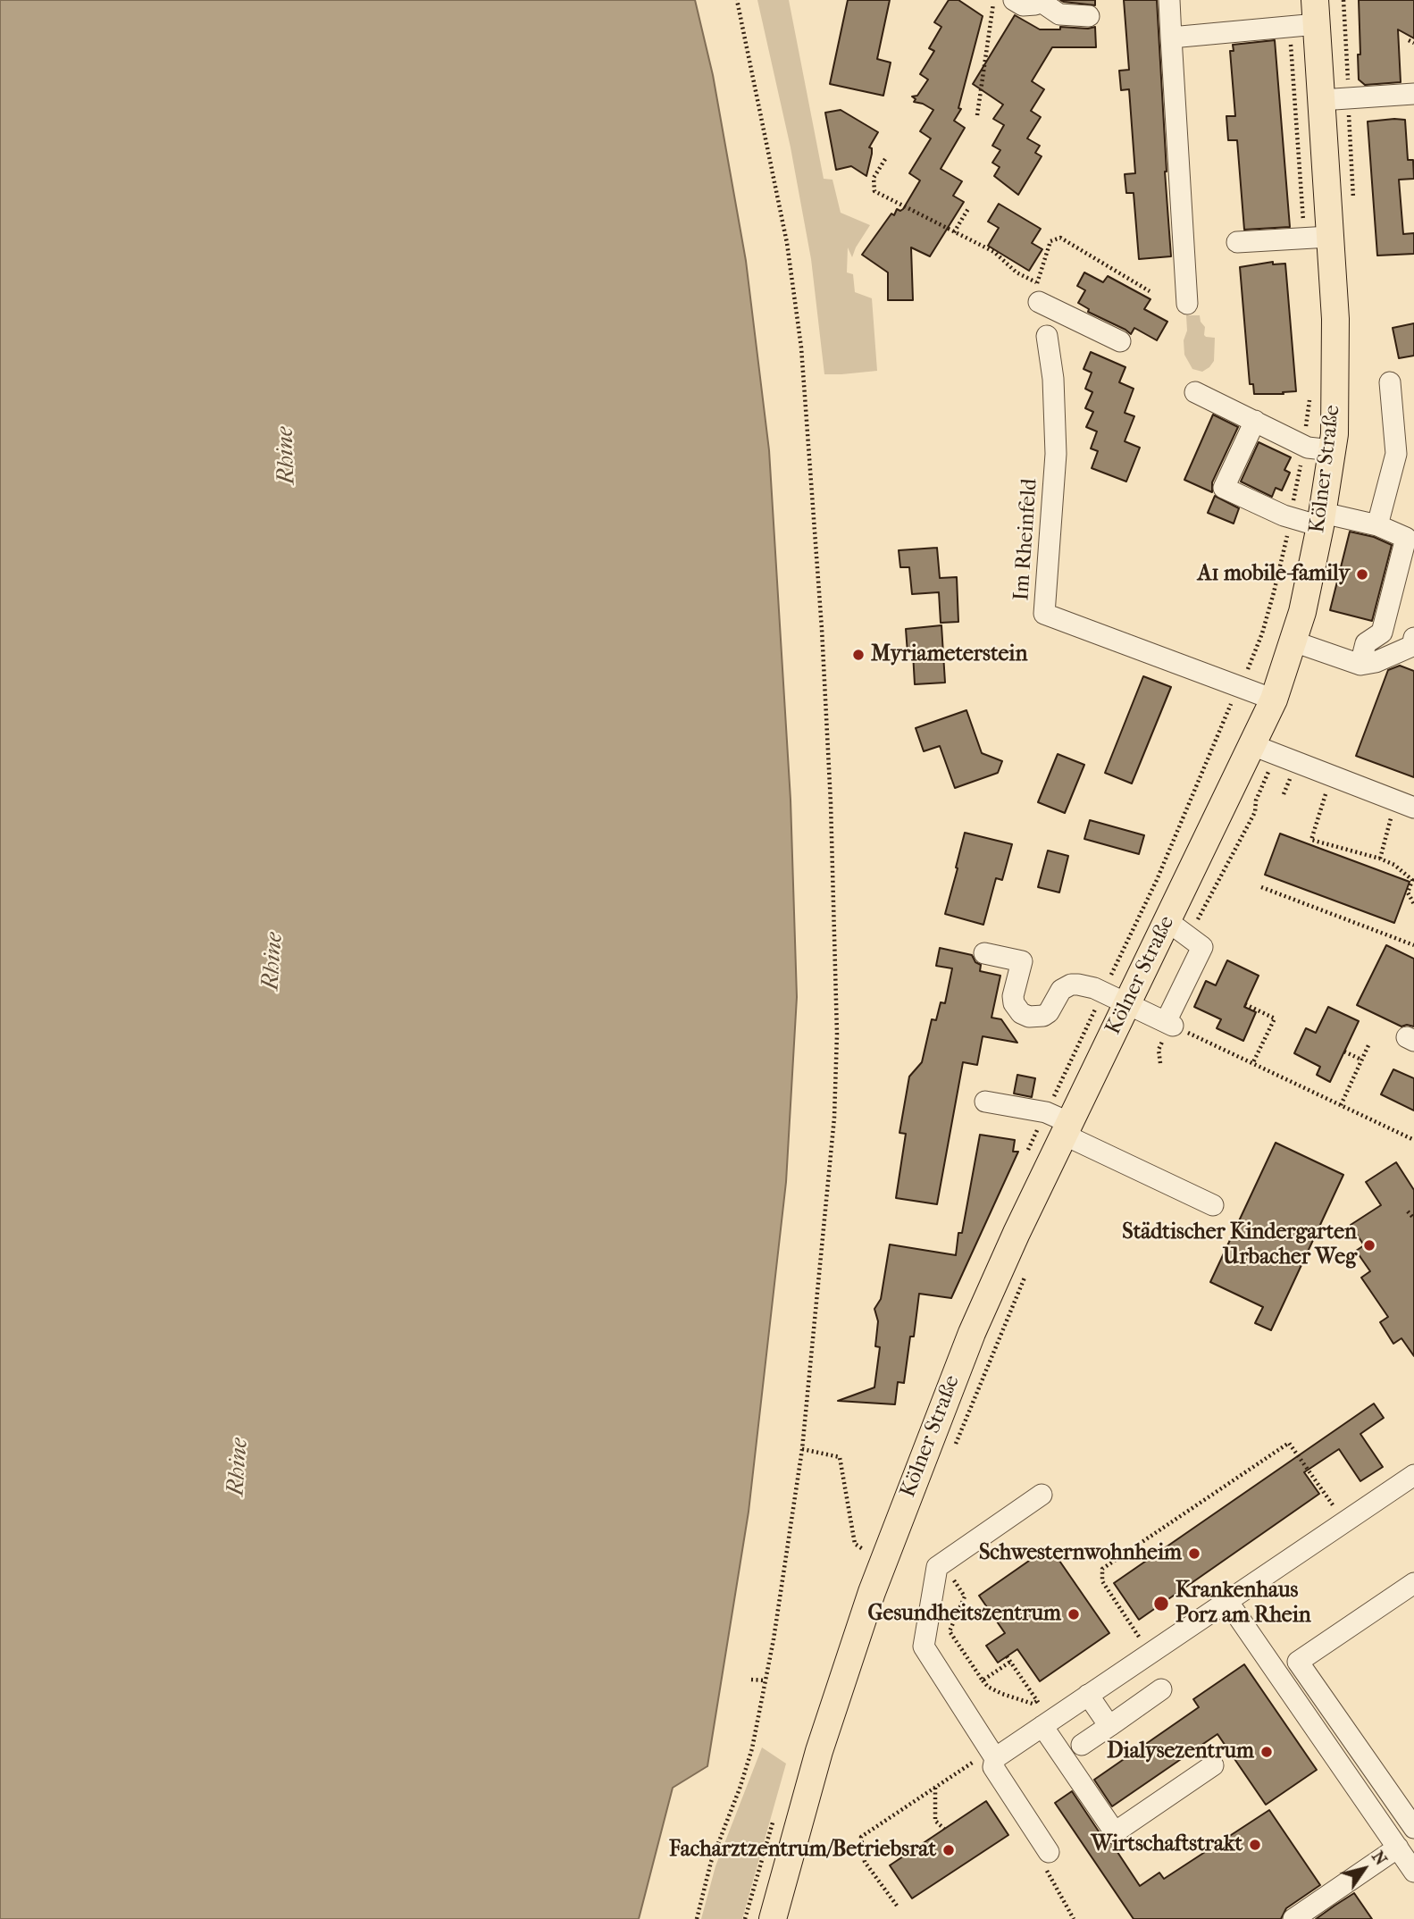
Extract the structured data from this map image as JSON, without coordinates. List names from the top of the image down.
{
  "streets": {
    "main road": ["Kölner Straße"],
    "street": ["Im Rheinfeld"]
  },
  "crossings": [
    ["Kölner Straße", "Im Rheinfeld"]
  ],
  "water": ["Rhine"],
  "places": [
    "A1 mobile-family",
    "Myriameterstein",
    "Städtischer Kindergarten Urbacher Weg",
    "Schwesternwohnheim",
    "Krankenhaus Porz am Rhein",
    "Gesundheitszentrum",
    "Dialysezentrum",
    "Wirtschaftstrakt",
    "Facharztzentrum/Betriebsrat"
  ],
  "north": "top right"
}
